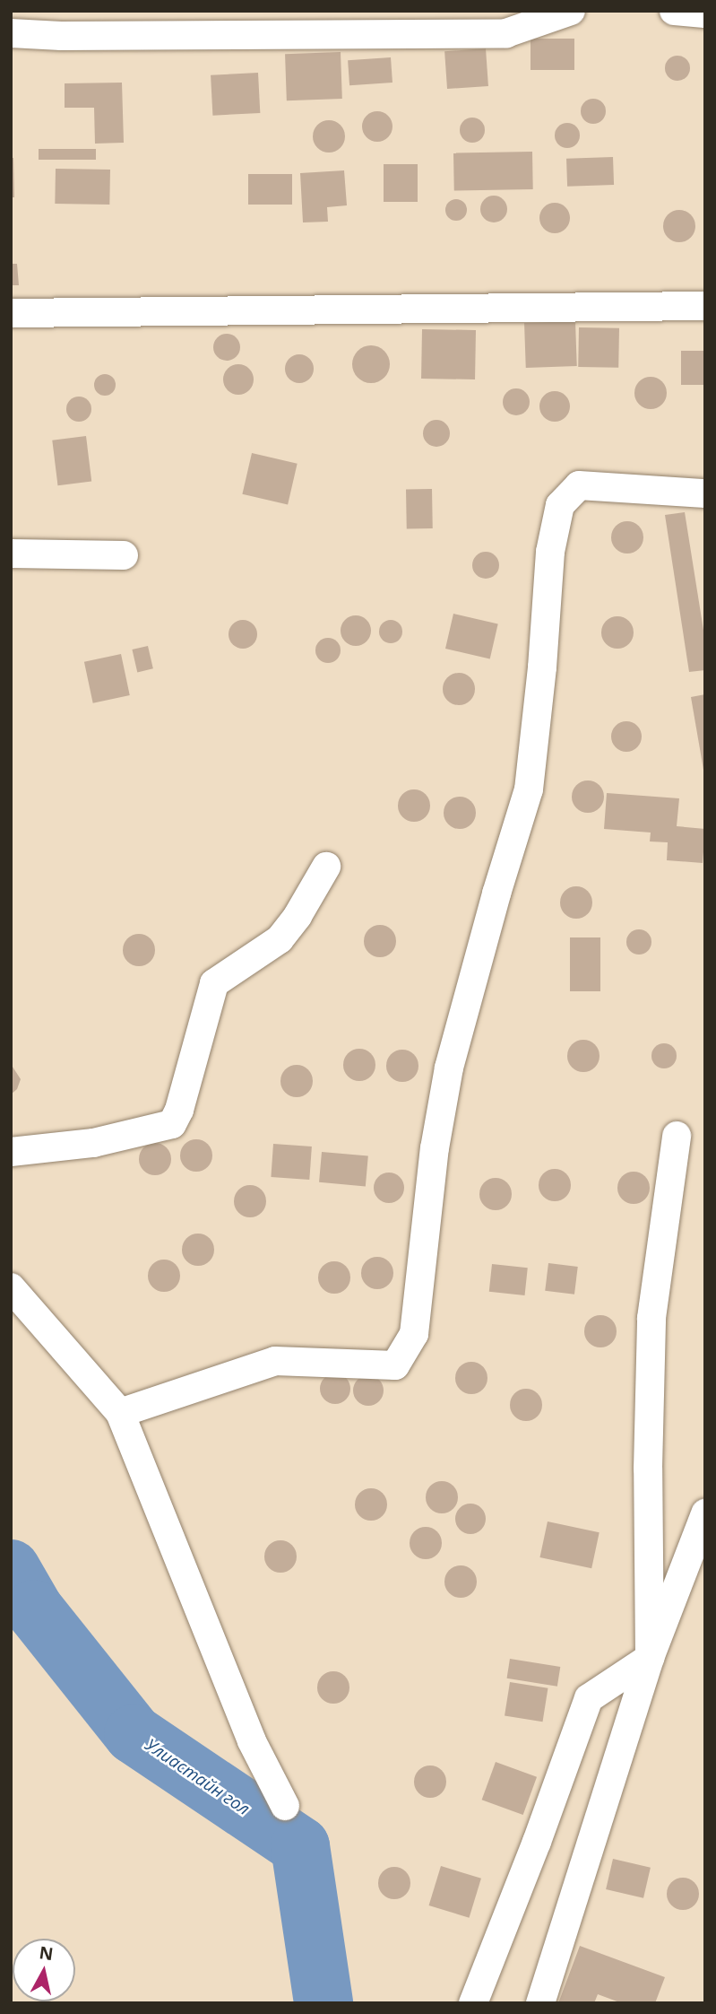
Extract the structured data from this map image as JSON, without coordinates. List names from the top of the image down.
{
  "water": ["Улиастайн гол"],
  "north": "top"
}
